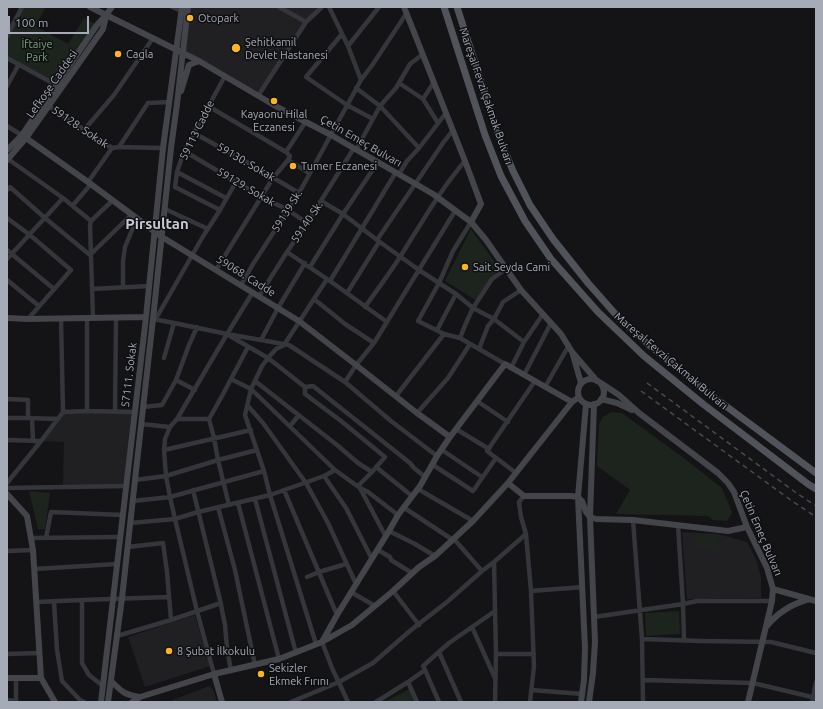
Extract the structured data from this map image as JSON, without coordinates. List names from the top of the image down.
{
  "streets": {
    "main road": [
      "Lefkoşe Caddesi",
      "Mareşal Fevzi Çakmak Bulvarı",
      "Çetin Emeç Bulvarı",
      "59068. Cadde",
      "57111. Sokak"
    ],
    "street": [
      "59128. Sokak",
      "59113 Cadde",
      "59130. Sokak",
      "59129. Sokak",
      "59139 Sk.",
      "59140 Sk."
    ]
  },
  "crossings": [
    ["Lefkoşe Caddesi", "59128. Sokak"],
    ["Lefkoşe Caddesi", "Çetin Emeç Bulvarı"],
    ["Lefkoşe Caddesi", "59068. Cadde"],
    ["59113 Cadde", "Çetin Emeç Bulvarı"],
    ["59113 Cadde", "59130. Sokak"],
    ["59113 Cadde", "59129. Sokak"],
    ["Çetin Emeç Bulvarı", "59139 Sk."],
    ["Çetin Emeç Bulvarı", "59140 Sk."],
    ["Çetin Emeç Bulvarı", "57111. Sokak"],
    ["59130. Sokak", "59139 Sk."],
    ["59129. Sokak", "59139 Sk."],
    ["59129. Sokak", "59140 Sk."],
    ["59139 Sk.", "59068. Cadde"],
    ["59140 Sk.", "59068. Cadde"],
    ["59068. Cadde", "57111. Sokak"]
  ],
  "districts": ["Pirsultan"],
  "parks": ["İftaiye Park"],
  "places": [
    "Otopark",
    "Şehitkamil Devlet Hastanesi",
    "Cagla",
    "Kayaonu Hilal Eczanesi",
    "Tumer Eczanesi",
    "Sait Seyda Cami",
    "8 Şubat İlkokulu",
    "Sekizler Ekmek Fırını"
  ],
  "scale_bar": "100 m"
}
